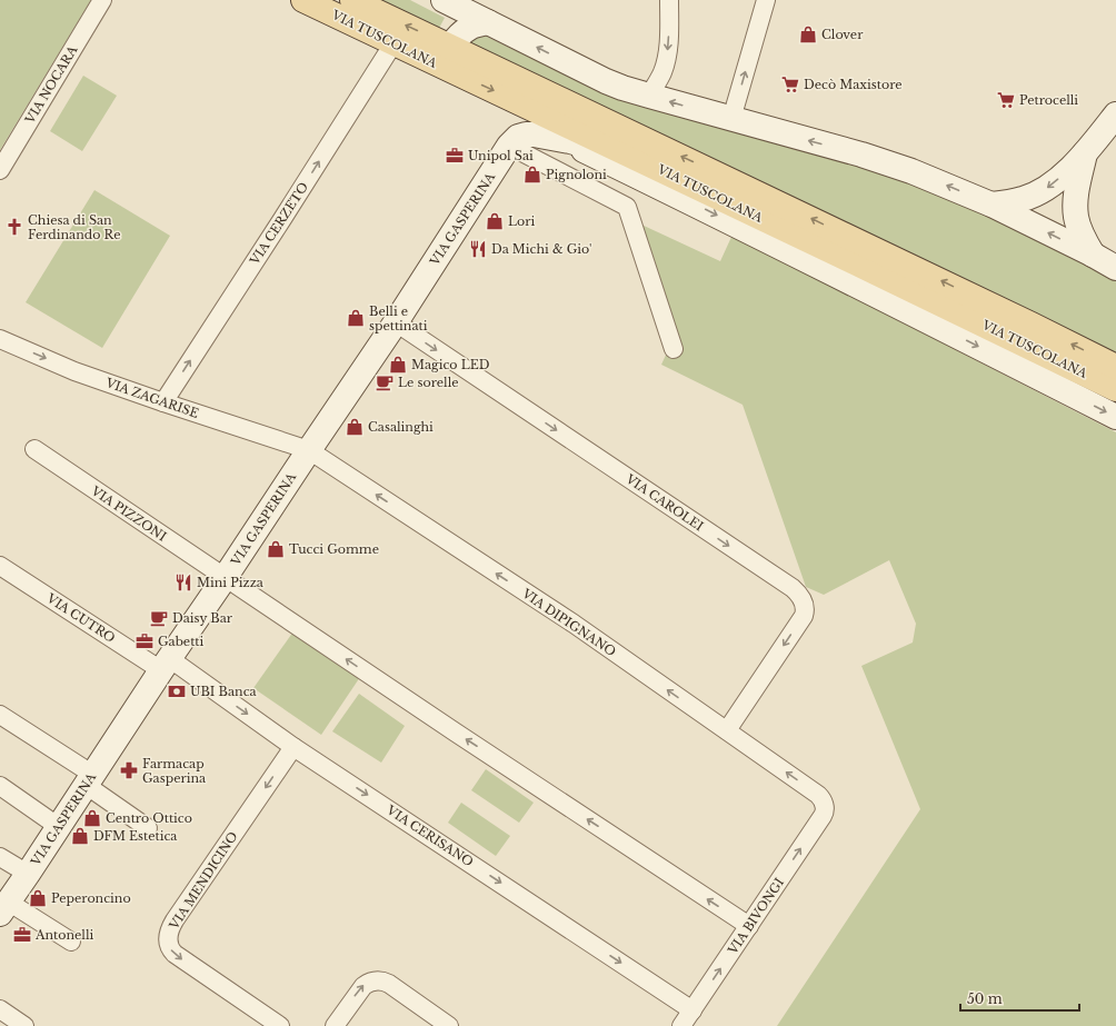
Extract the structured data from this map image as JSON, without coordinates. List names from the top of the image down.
{
  "streets": {
    "main road": ["VIA TUSCOLANA"],
    "street": [
      "VIA NOCARA",
      "VIA GASPERINA",
      "VIA CERZETO",
      "VIA ZAGARISE",
      "VIA CAROLEI",
      "VIA PIZZONI",
      "VIA CUTRO",
      "VIA DIPIGNANO",
      "VIA CERISANO",
      "VIA MENDICINO",
      "VIA BIVONGI"
    ]
  },
  "crossings": [
    ["VIA TUSCOLANA", "VIA CERZETO"],
    ["VIA GASPERINA", "VIA ZAGARISE"],
    ["VIA GASPERINA", "VIA CAROLEI"],
    ["VIA GASPERINA", "VIA PIZZONI"],
    ["VIA GASPERINA", "VIA CUTRO"],
    ["VIA GASPERINA", "VIA DIPIGNANO"],
    ["VIA GASPERINA", "VIA CERISANO"],
    ["VIA CERZETO", "VIA ZAGARISE"],
    ["VIA ZAGARISE", "VIA DIPIGNANO"],
    ["VIA CAROLEI", "VIA DIPIGNANO"],
    ["VIA CUTRO", "VIA CERISANO"],
    ["VIA DIPIGNANO", "VIA BIVONGI"],
    ["VIA CERISANO", "VIA MENDICINO"],
    ["VIA CERISANO", "VIA BIVONGI"]
  ],
  "one_way": [
    "VIA CERZETO",
    "VIA ZAGARISE",
    "VIA CAROLEI",
    "VIA BIVONGI"
  ],
  "places": {
    "shop": [
      "Clover",
      "Pignoloni",
      "Lori",
      "Belli e spettinati",
      "Magico LED",
      "Casalinghi",
      "Tucci Gomme",
      "Centro Ottico",
      "DFM Estetica",
      "Peperoncino"
    ],
    "supermarket": ["Decò Maxistore", "Petrocelli"],
    "office": ["Unipol Sai", "Gabetti", "Antonelli"],
    "church": ["Chiesa di San Ferdinando Re"],
    "restaurant": ["Da Michi & Gio'", "Mini Pizza"],
    "cafe": ["Le sorelle", "Daisy Bar"],
    "bank": ["UBI Banca"],
    "pharmacy": ["Farmacap Gasperina"]
  },
  "scale_bar": "50 m"
}
